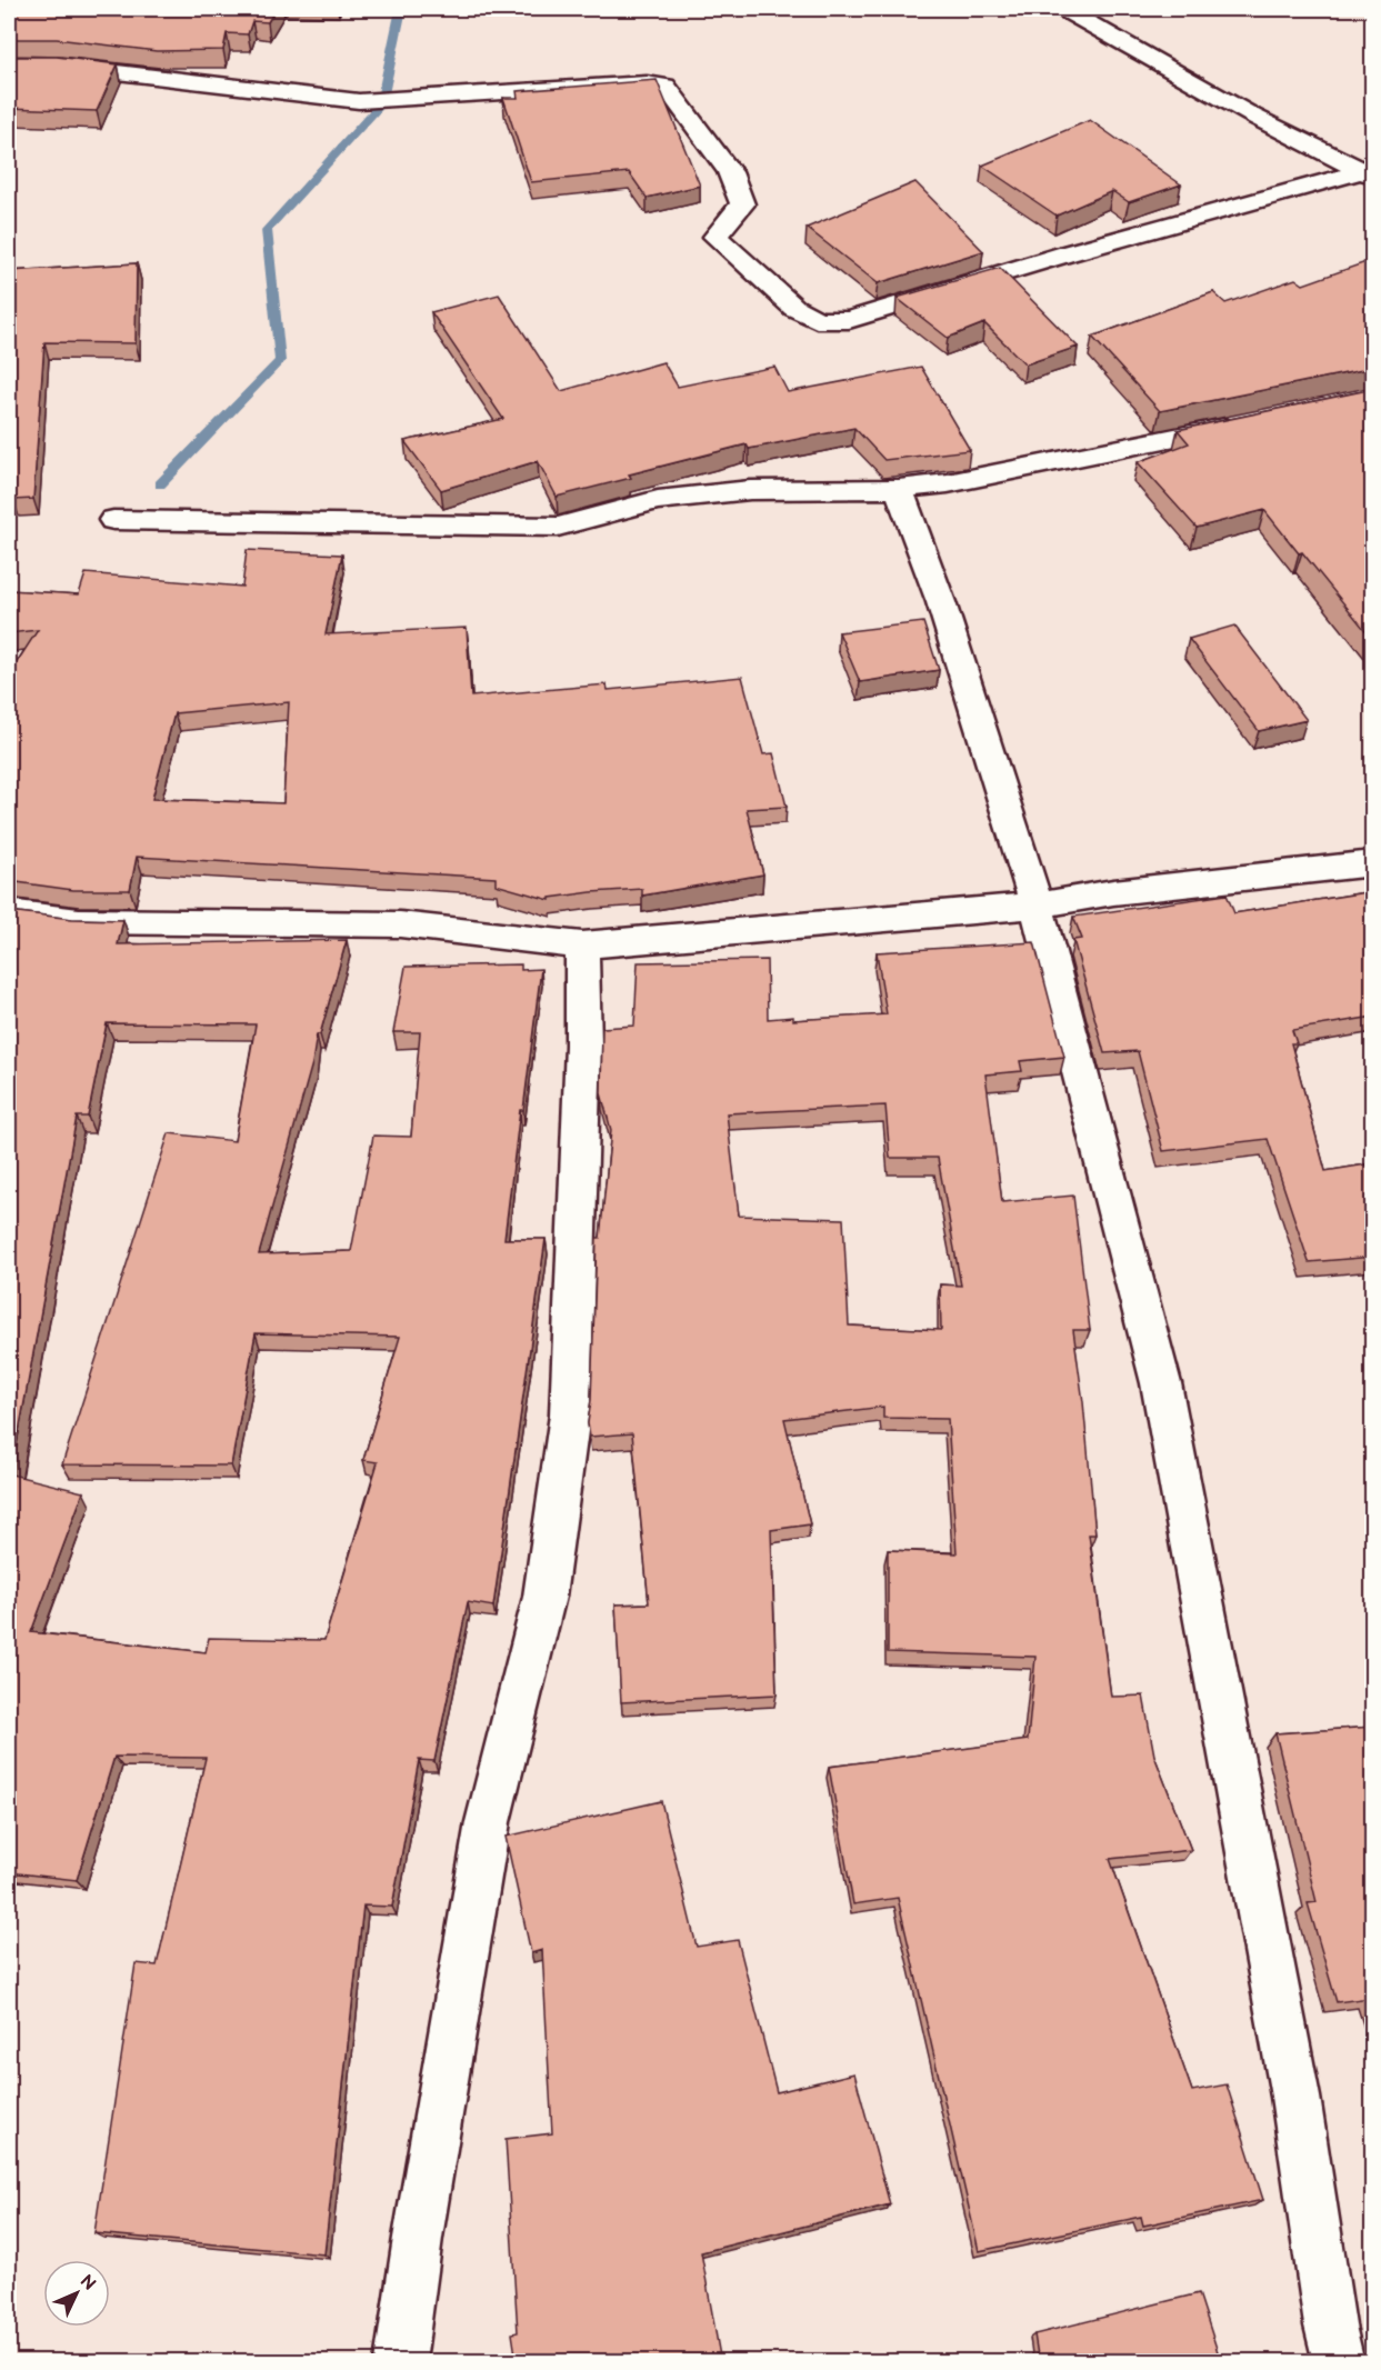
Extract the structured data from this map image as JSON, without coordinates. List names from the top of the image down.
{
  "north": "top right"
}
